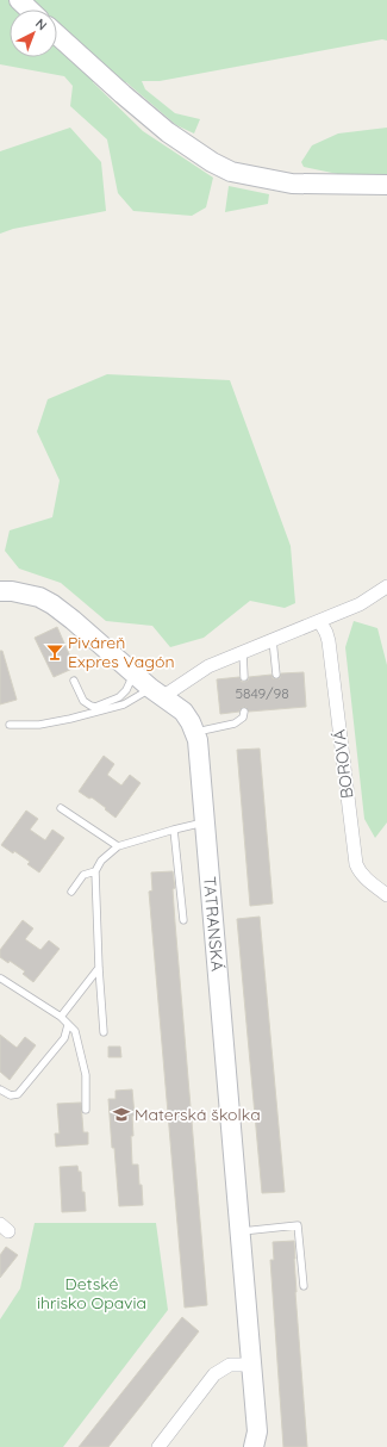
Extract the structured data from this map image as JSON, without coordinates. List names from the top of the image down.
{
  "streets": {
    "street": ["BOROVÁ", "TATRANSKÁ"]
  },
  "parks": ["Detské ihrisko Opavia"],
  "places": {
    "bar": ["Piváreň Expres Vagón"],
    "school or university": ["Materská školka"]
  },
  "house_numbers": ["5849/98"],
  "north": "top right"
}
